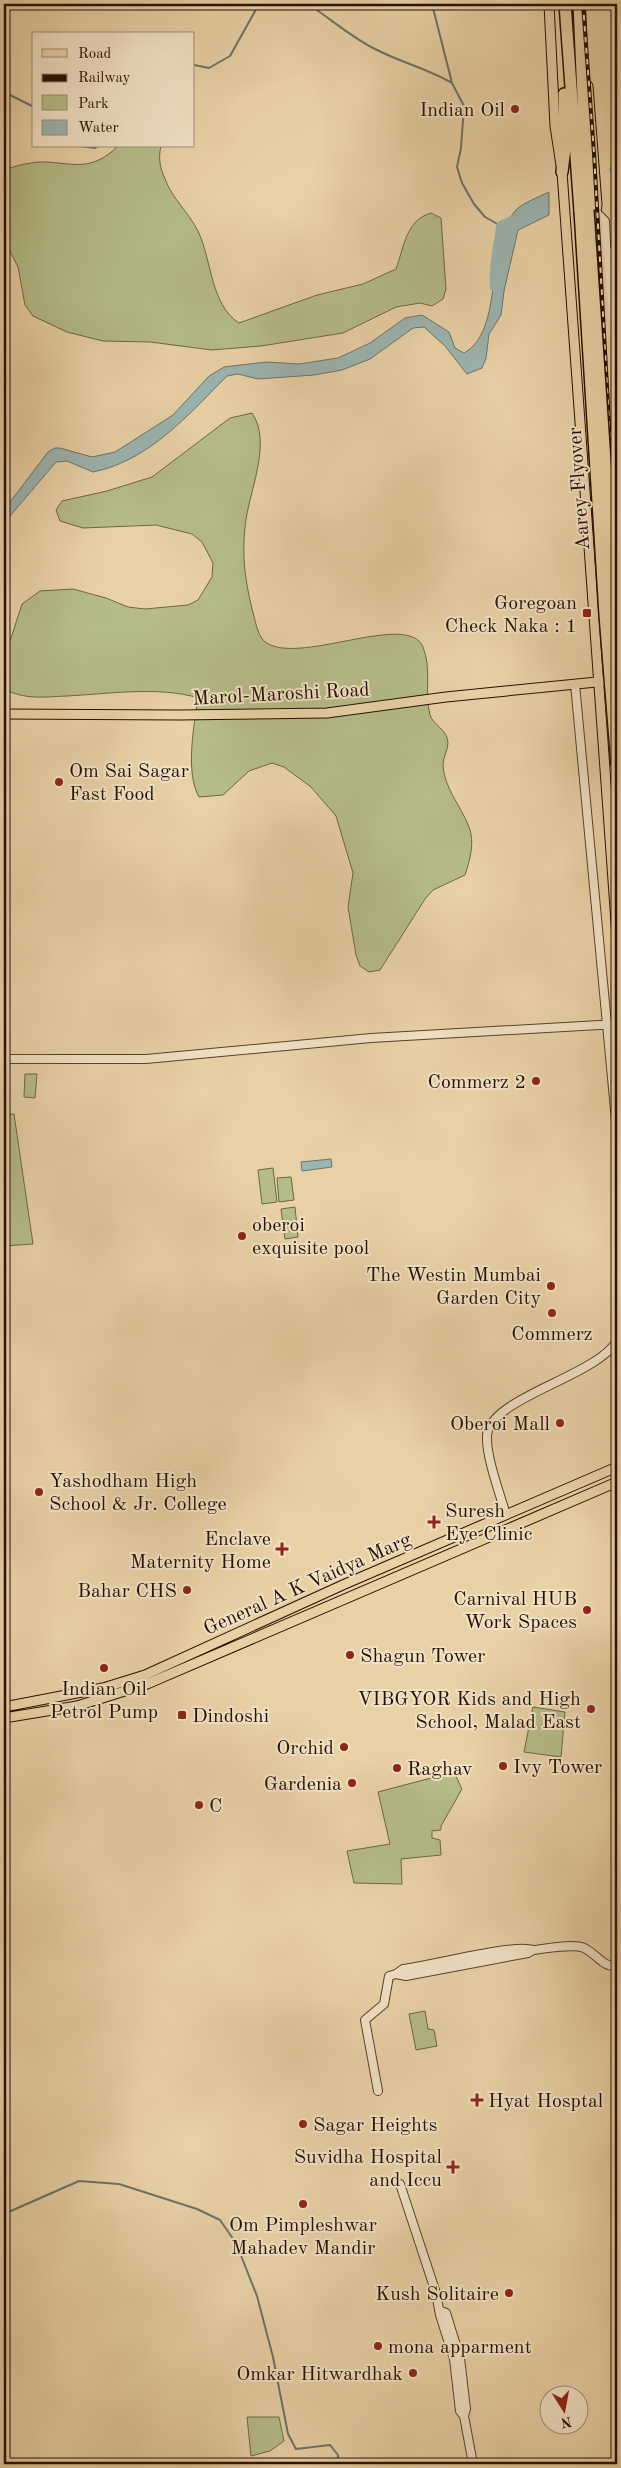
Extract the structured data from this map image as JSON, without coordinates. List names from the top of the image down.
{
  "streets": {
    "highway": ["Aarey Flyover"],
    "main road": ["Marol-Maroshi Road", "General A K Vaidya Marg"]
  },
  "places": {
    "other": [
      "Indian Oil",
      "Om Sai Sagar Fast Food",
      "Commerz 2",
      "oberoi exquisite pool",
      "The Westin Mumbai Garden City",
      "Commerz",
      "Oberoi Mall",
      "Yashodham High School & Jr. College",
      "Bahar CHS",
      "Carnival HUB Work Spaces",
      "Shagun Tower",
      "Indian Oil Petrol Pump",
      "VIBGYOR Kids and High School, Malad East",
      "Orchid",
      "Ivy Tower",
      "Raghav",
      "Gardenia",
      "C",
      "Sagar Heights",
      "Om Pimpleshwar Mahadev Mandir",
      "Kush Solitaire",
      "mona apparment",
      "Omkar Hitwardhak"
    ],
    "transit": ["Goregoan Check Naka : 1", "Dindoshi"],
    "health": [
      "Suresh Eye Clinic",
      "Enclave Maternity Home",
      "Hyat Hosptal",
      "Suvidha Hospital and Iccu"
    ]
  },
  "legend": [
    "Road",
    "Railway",
    "Park",
    "Water"
  ],
  "north": "bottom"
}
